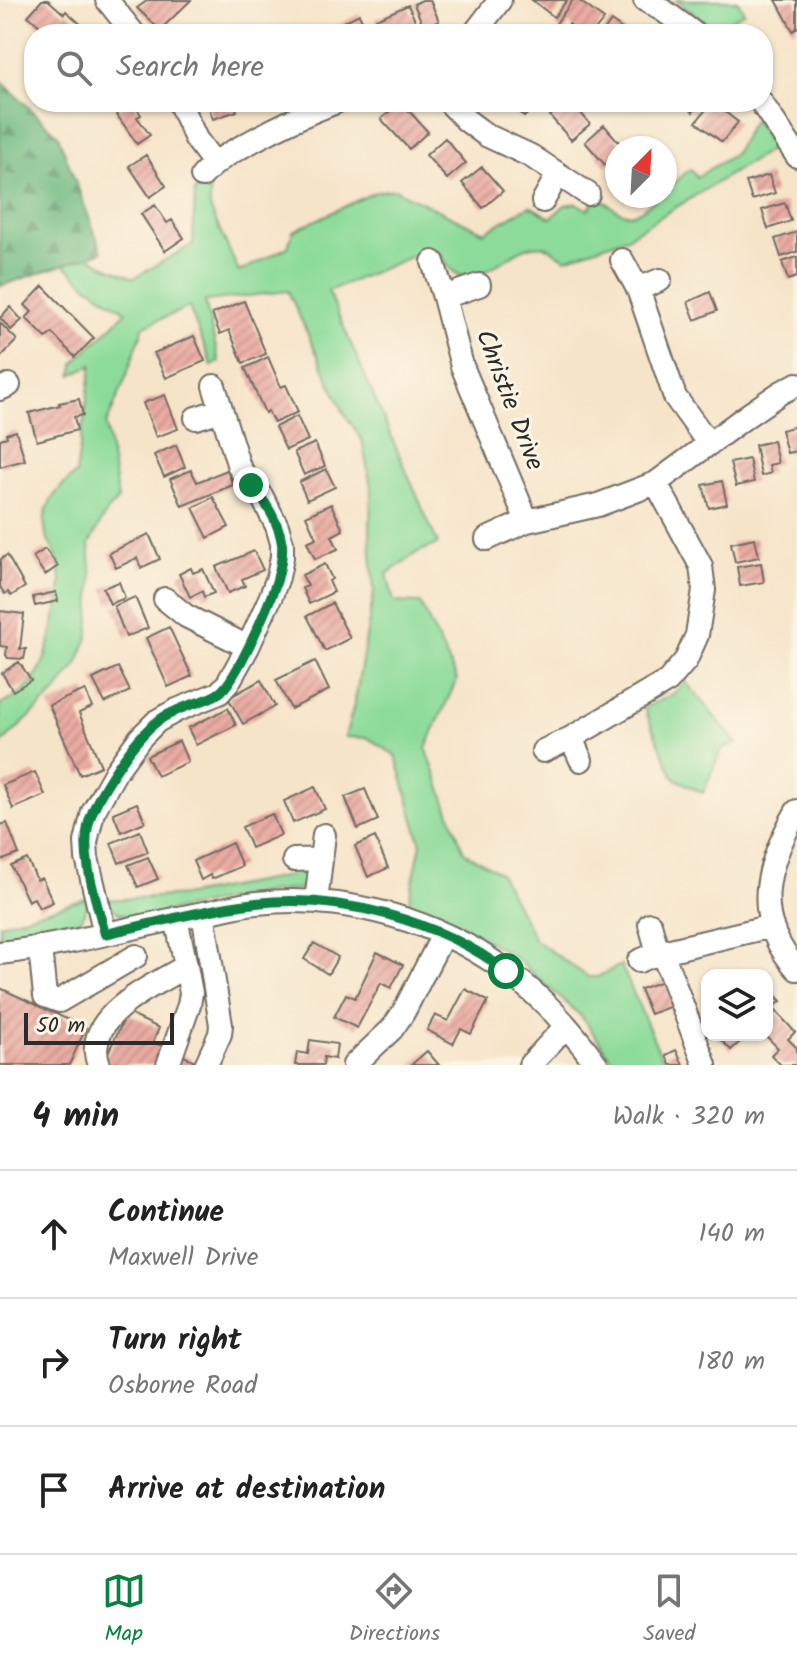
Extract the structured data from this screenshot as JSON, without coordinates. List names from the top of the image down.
{
  "streets": {
    "street": ["Christie Drive"]
  },
  "scale_bar": "50 m",
  "north": "top right",
  "page": {
    "search": "Search here",
    "scale": "50 m",
    "heading": ["4 min", "Walk · 320 m"],
    "list": [
      ["Continue", "Maxwell Drive", "140 m"],
      ["Turn right", "Osborne Road", "180 m"],
      "Arrive at destination"
    ],
    "nav": ["Map", "Directions", "Saved"]
  }
}
